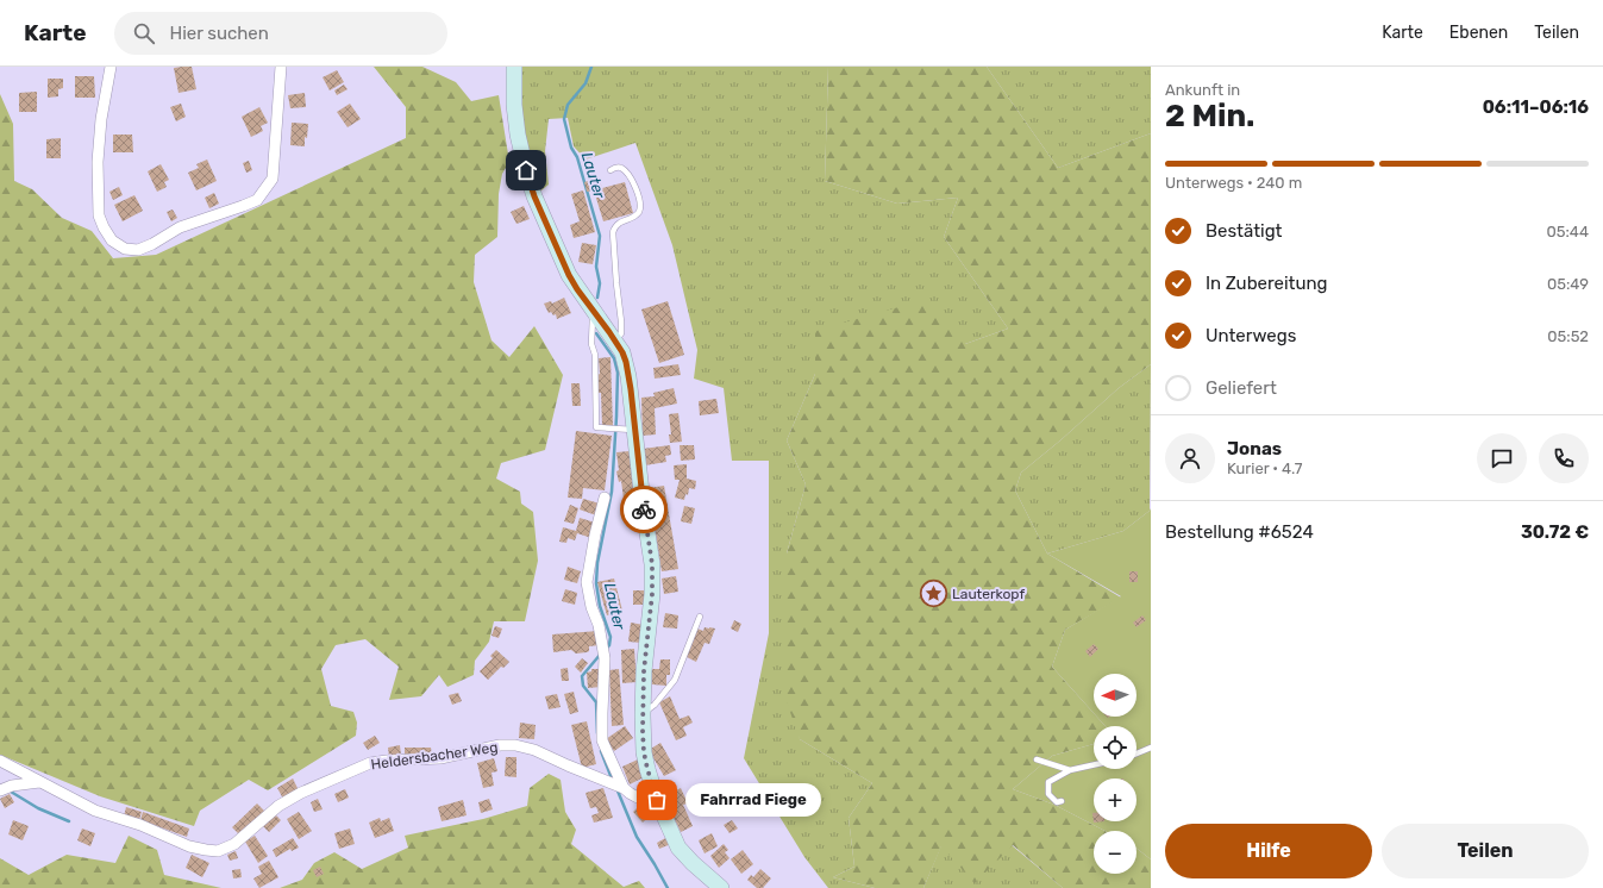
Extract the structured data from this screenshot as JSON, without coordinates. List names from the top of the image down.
{
  "streets": {
    "street": ["Heldersbacher Weg"]
  },
  "water": ["Lauter"],
  "places": {
    "place": ["Lauterkopf"],
    "other": ["Fahrrad Fiege"]
  },
  "north": "left",
  "page": {
    "header": "Karte",
    "search": "Hier suchen",
    "nav": ["Karte", "Ebenen", "Teilen"],
    "heading": ["2 Min.", "Ankunft in", "06:11–06:16"],
    "panel": [
      "Jonas",
      "Kurier · 4.7",
      "Bestellung #6524",
      "30.72 €"
    ],
    "bar": "Unterwegs · 240 m",
    "list": [
      ["Bestätigt", "05:44"],
      ["In Zubereitung", "05:49"],
      ["Unterwegs", "05:52"],
      "Geliefert"
    ],
    "map_buttons": ["+", "−"],
    "bubble": "Fahrrad Fiege",
    "buttons": ["Hilfe", "Teilen"]
  }
}
